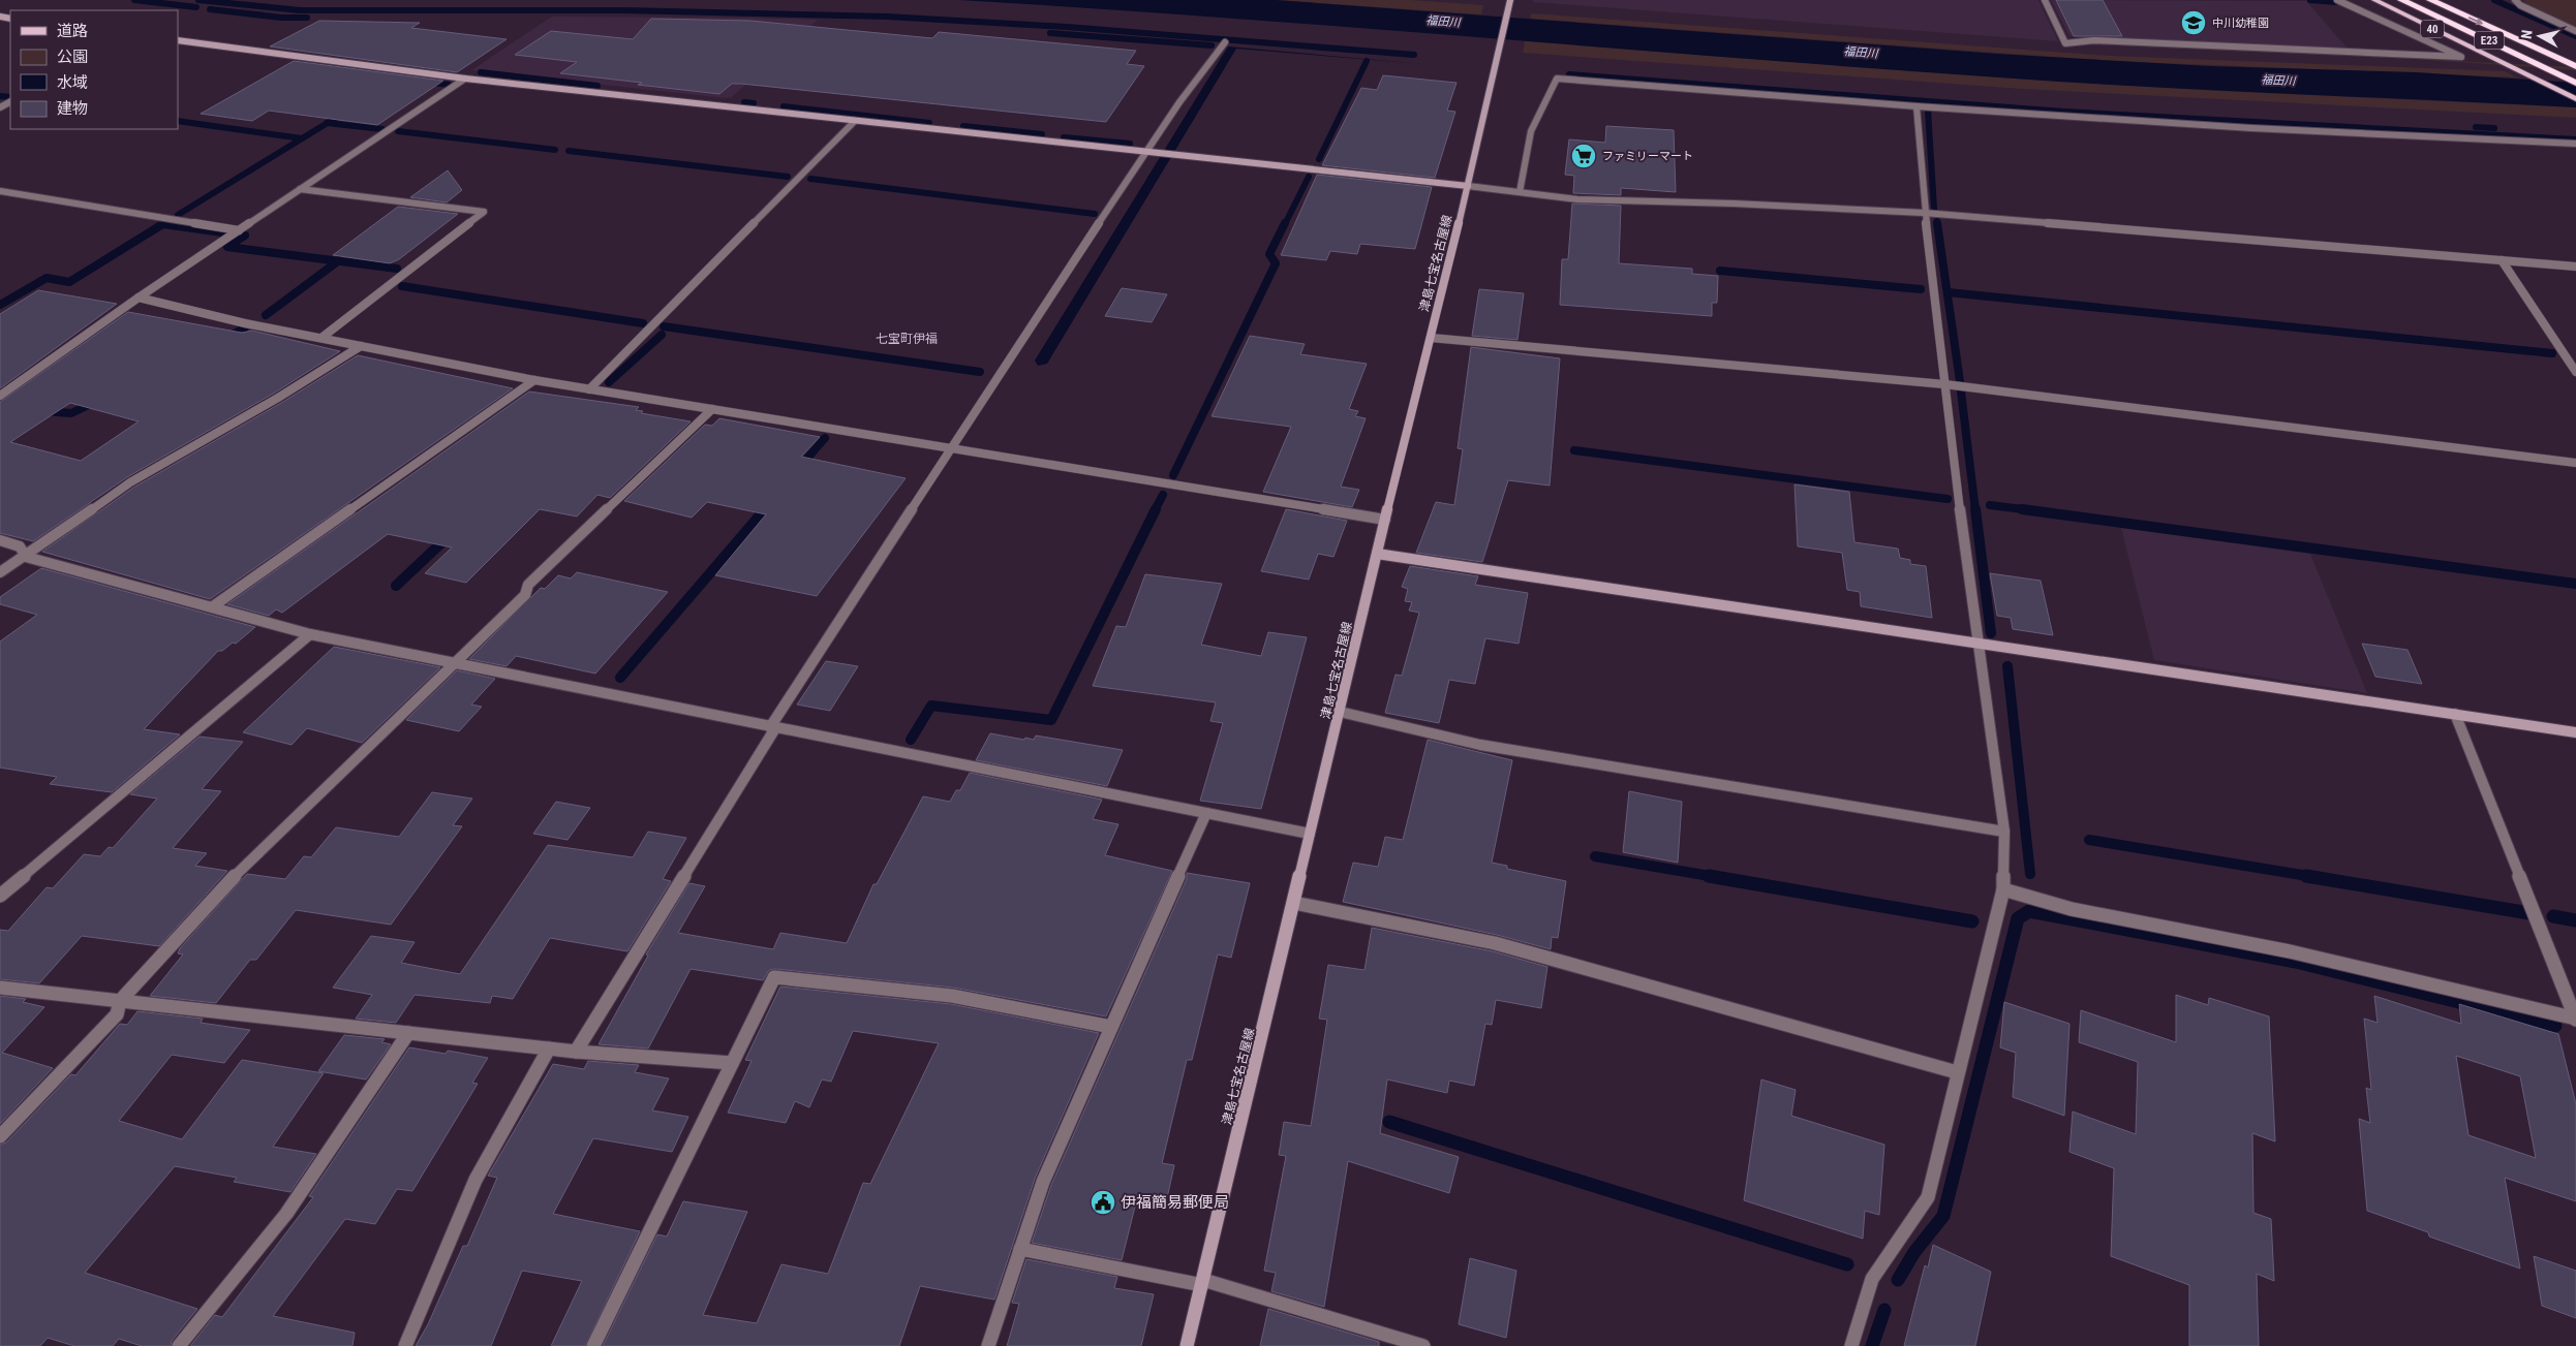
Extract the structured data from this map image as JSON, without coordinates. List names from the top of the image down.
{
  "streets": {
    "highway": ["E23"],
    "main road": ["40"],
    "street": ["津島七宝名古屋線"]
  },
  "districts": ["七宝町伊福"],
  "water": ["福田川"],
  "places": {
    "school or university": ["中川幼稚園"],
    "supermarket": ["ファミリーマート"],
    "public building": ["伊福簡易郵便局"]
  },
  "legend": [
    "道路",
    "公園",
    "水域",
    "建物"
  ],
  "north": "left"
}
